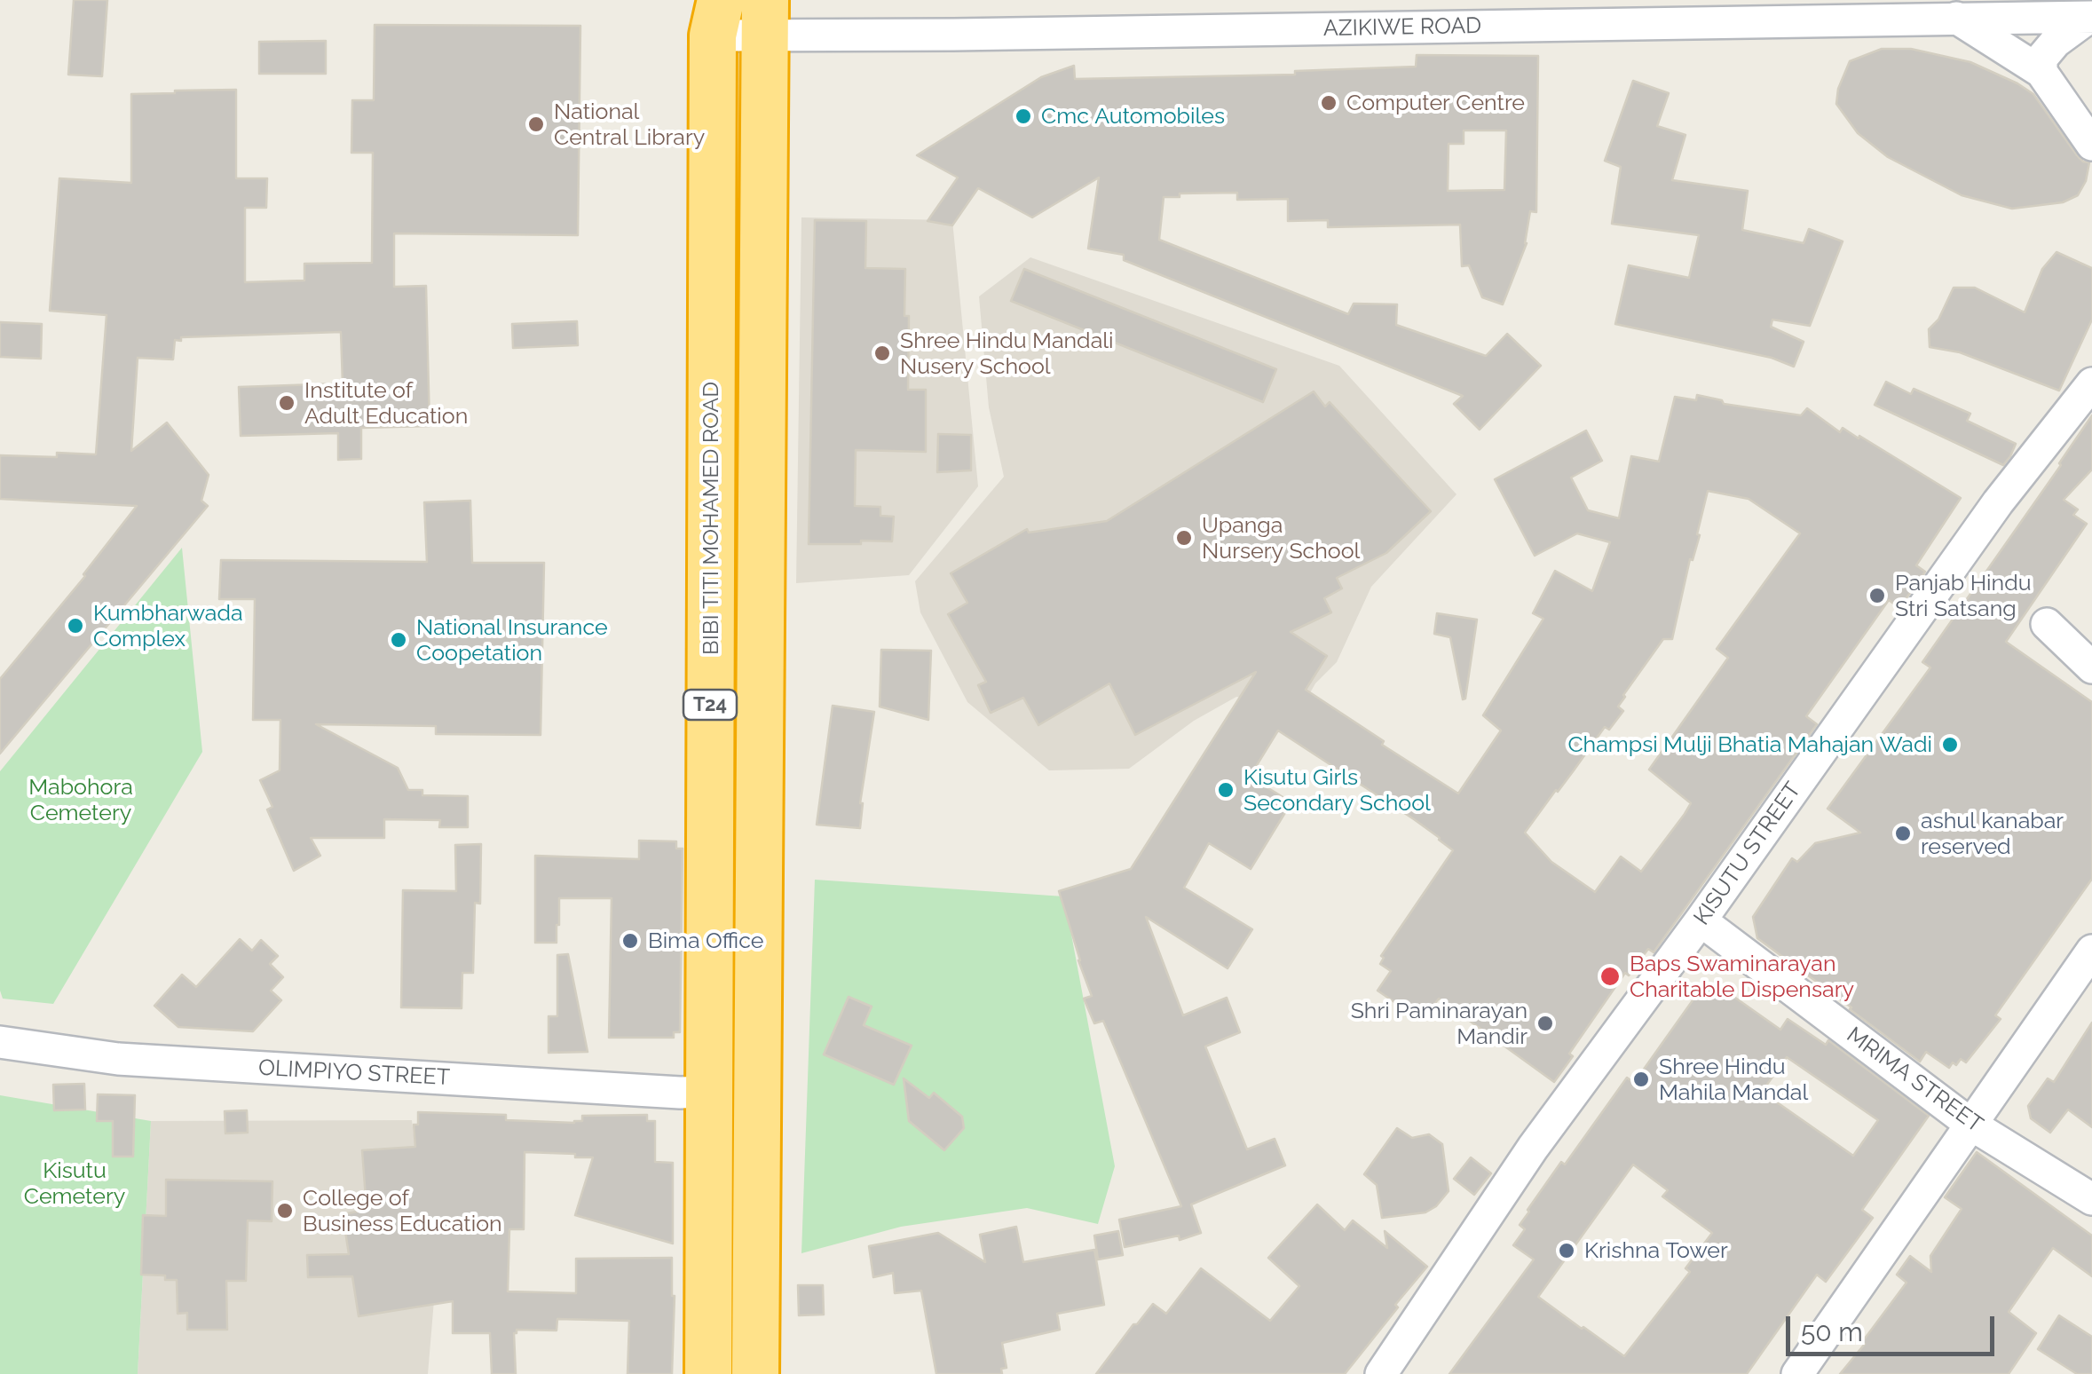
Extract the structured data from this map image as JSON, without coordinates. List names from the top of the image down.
{
  "streets": {
    "highway": ["BIBI TITI MOHAMED ROAD", "T24"],
    "street": [
      "AZIKIWE ROAD",
      "KISUTU STREET",
      "OLIMPIYO STREET",
      "MRIMA STREET"
    ]
  },
  "crossings": [
    ["AZIKIWE ROAD", "BIBI TITI MOHAMED ROAD"],
    ["AZIKIWE ROAD", "T24"],
    ["BIBI TITI MOHAMED ROAD", "OLIMPIYO STREET"],
    ["KISUTU STREET", "MRIMA STREET"]
  ],
  "parks": ["Mabohora Cemetery", "Kisutu Cemetery"],
  "places": [
    "Computer Centre",
    "Cmc Automobiles",
    "National Central Library",
    "Shree Hindu Mandali Nusery School",
    "Institute of Adult Education",
    "Upanga Nursery School",
    "Panjab Hindu Stri Satsang",
    "Kumbharwada Complex",
    "National Insurance Coopetation",
    "Champsi Mulji Bhatia Mahajan Wadi",
    "Kisutu Girls Secondary School",
    "ashul kanabar reserved",
    "Bima Office",
    "Baps Swaminarayan Charitable Dispensary",
    "Shri Paminarayan Mandir",
    "Shree Hindu Mahila Mandal",
    "College of Business Education",
    "Krishna Tower"
  ],
  "scale_bar": "50 m"
}
